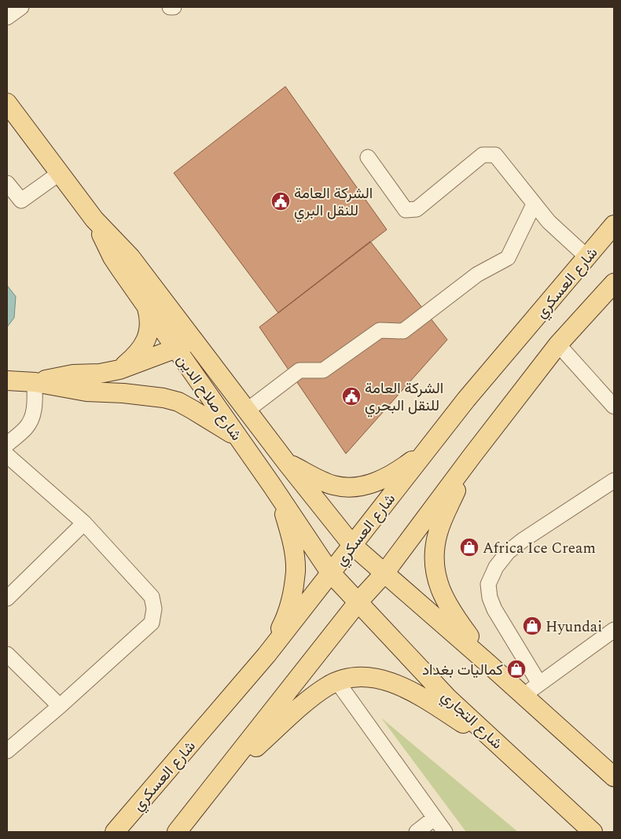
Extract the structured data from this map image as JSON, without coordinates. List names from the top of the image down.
{
  "streets": {
    "main road": ["شارع العسكري", "شارع صلاح الدين", "شارع التجاري"]
  },
  "crossings": [
    ["شارع العسكري", "شارع صلاح الدين"],
    ["شارع العسكري", "شارع التجاري"],
    ["شارع صلاح الدين", "شارع التجاري"]
  ],
  "places": {
    "public building": ["الشركة العامة للنقل البري", "الشركة العامة للنقل البحري"],
    "shop": ["Africa Ice Cream", "Hyundai", "كماليات بغداد"]
  }
}
